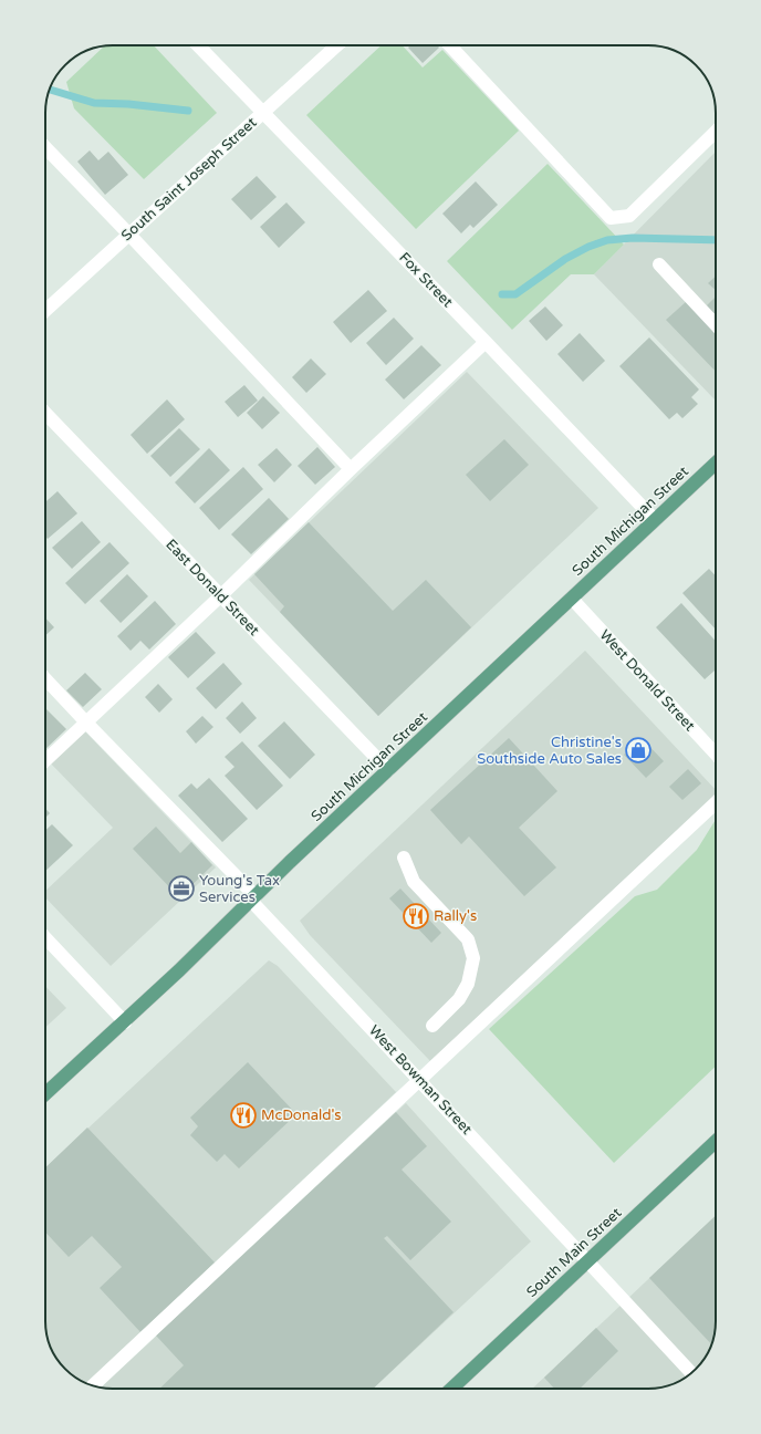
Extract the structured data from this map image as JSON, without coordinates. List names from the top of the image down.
{
  "streets": {
    "main road": ["South Michigan Street", "South Main Street"],
    "street": [
      "South Saint Joseph Street",
      "Fox Street",
      "East Donald Street",
      "West Donald Street",
      "West Bowman Street"
    ]
  },
  "crossings": [
    ["South Saint Joseph Street", "Fox Street"],
    ["Fox Street", "South Michigan Street"],
    ["South Michigan Street", "East Donald Street"],
    ["South Michigan Street", "West Donald Street"],
    ["South Michigan Street", "West Bowman Street"],
    ["West Bowman Street", "South Main Street"]
  ],
  "places": {
    "shop": ["Christine's Southside Auto Sales"],
    "office": ["Young's Tax Services"],
    "restaurant": ["Rally's", "McDonald's"]
  }
}
